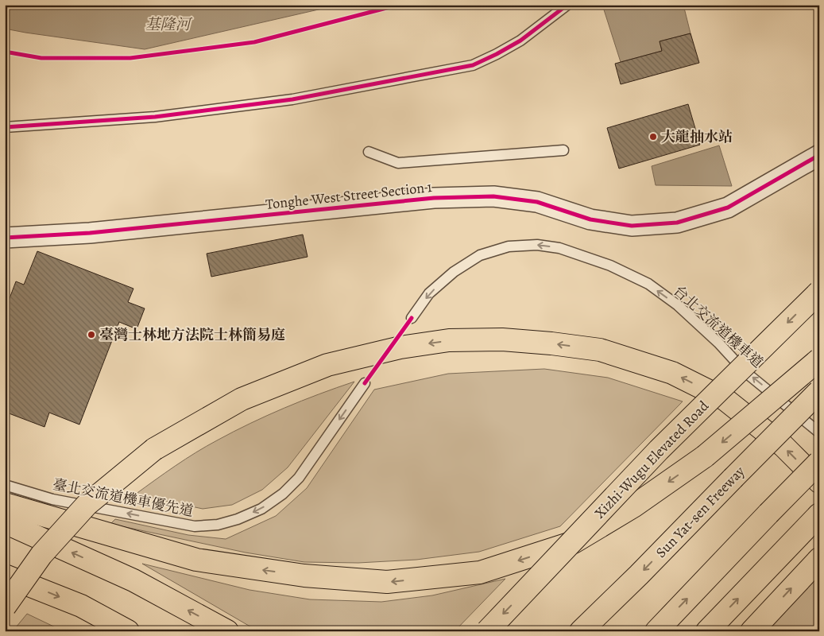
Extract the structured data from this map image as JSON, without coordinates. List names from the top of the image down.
{
  "streets": {
    "main road": ["Xizhi-Wugu Elevated Road", "Sun Yat-sen Freeway"],
    "street": ["Tonghe West Street Section 1"],
    "lane": ["台北交流道機車道", "臺北交流道機車優先道"]
  },
  "one_way": ["台北交流道機車道", "臺北交流道機車優先道"],
  "water": ["基隆河"],
  "places": ["大龍抽水站", "臺灣士林地方法院士林簡易庭"]
}
